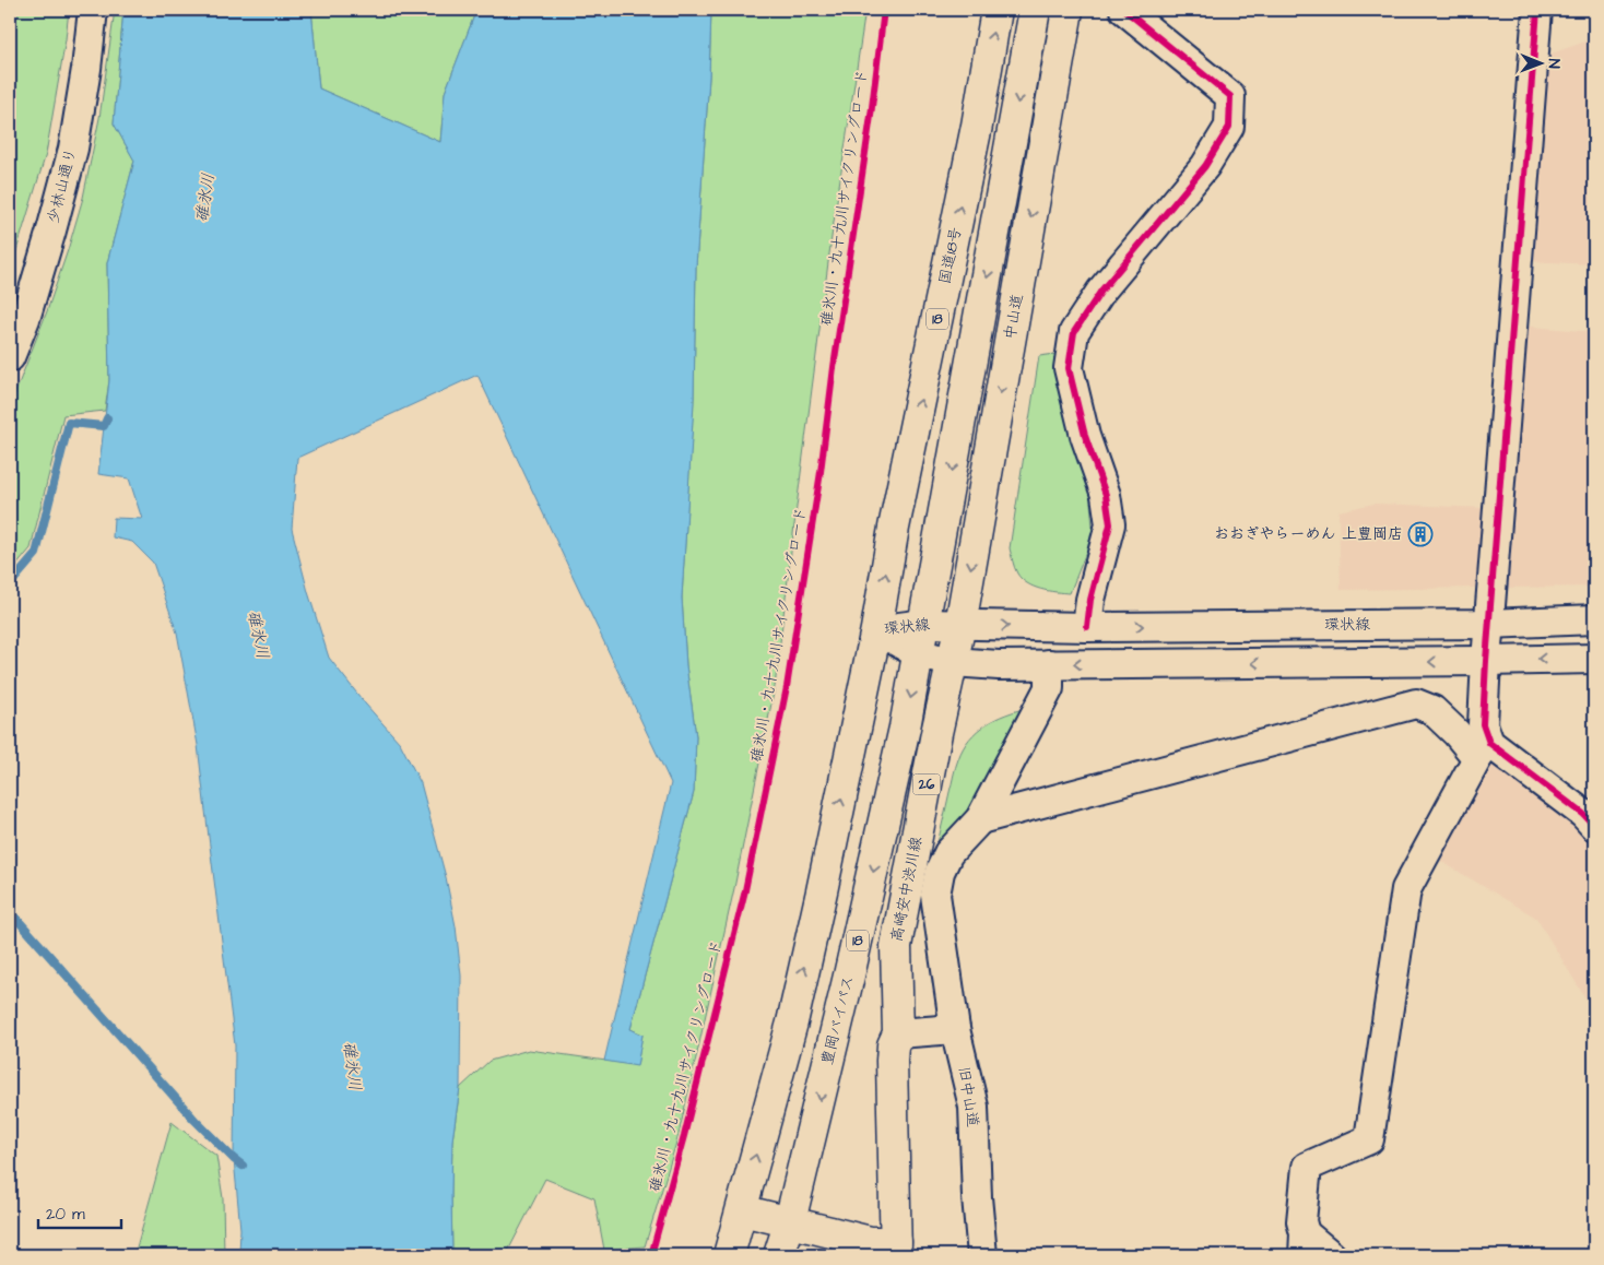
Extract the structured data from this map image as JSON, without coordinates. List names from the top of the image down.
{
  "streets": {
    "main road": [
      "国道18号",
      "中山道",
      "18",
      "26",
      "高崎安中渋川線",
      "豊岡バイパス"
    ],
    "street": ["少林山通り", "環状線", "旧中山道"],
    "cycle path": ["碓氷川・九十九川サイクリングロード"]
  },
  "crossings": [
    ["国道18号", "18"],
    ["国道18号", "環状線"],
    ["中山道", "環状線"],
    ["中山道", "高崎安中渋川線"],
    ["18", "環状線"],
    ["18", "豊岡バイパス"],
    ["環状線", "高崎安中渋川線"],
    ["環状線", "豊岡バイパス"],
    ["環状線", "旧中山道"]
  ],
  "water": ["碓氷川"],
  "places": {
    "building": ["おおぎやらーめん 上豊岡店"]
  },
  "scale_bar": "20 m",
  "north": "right"
}
